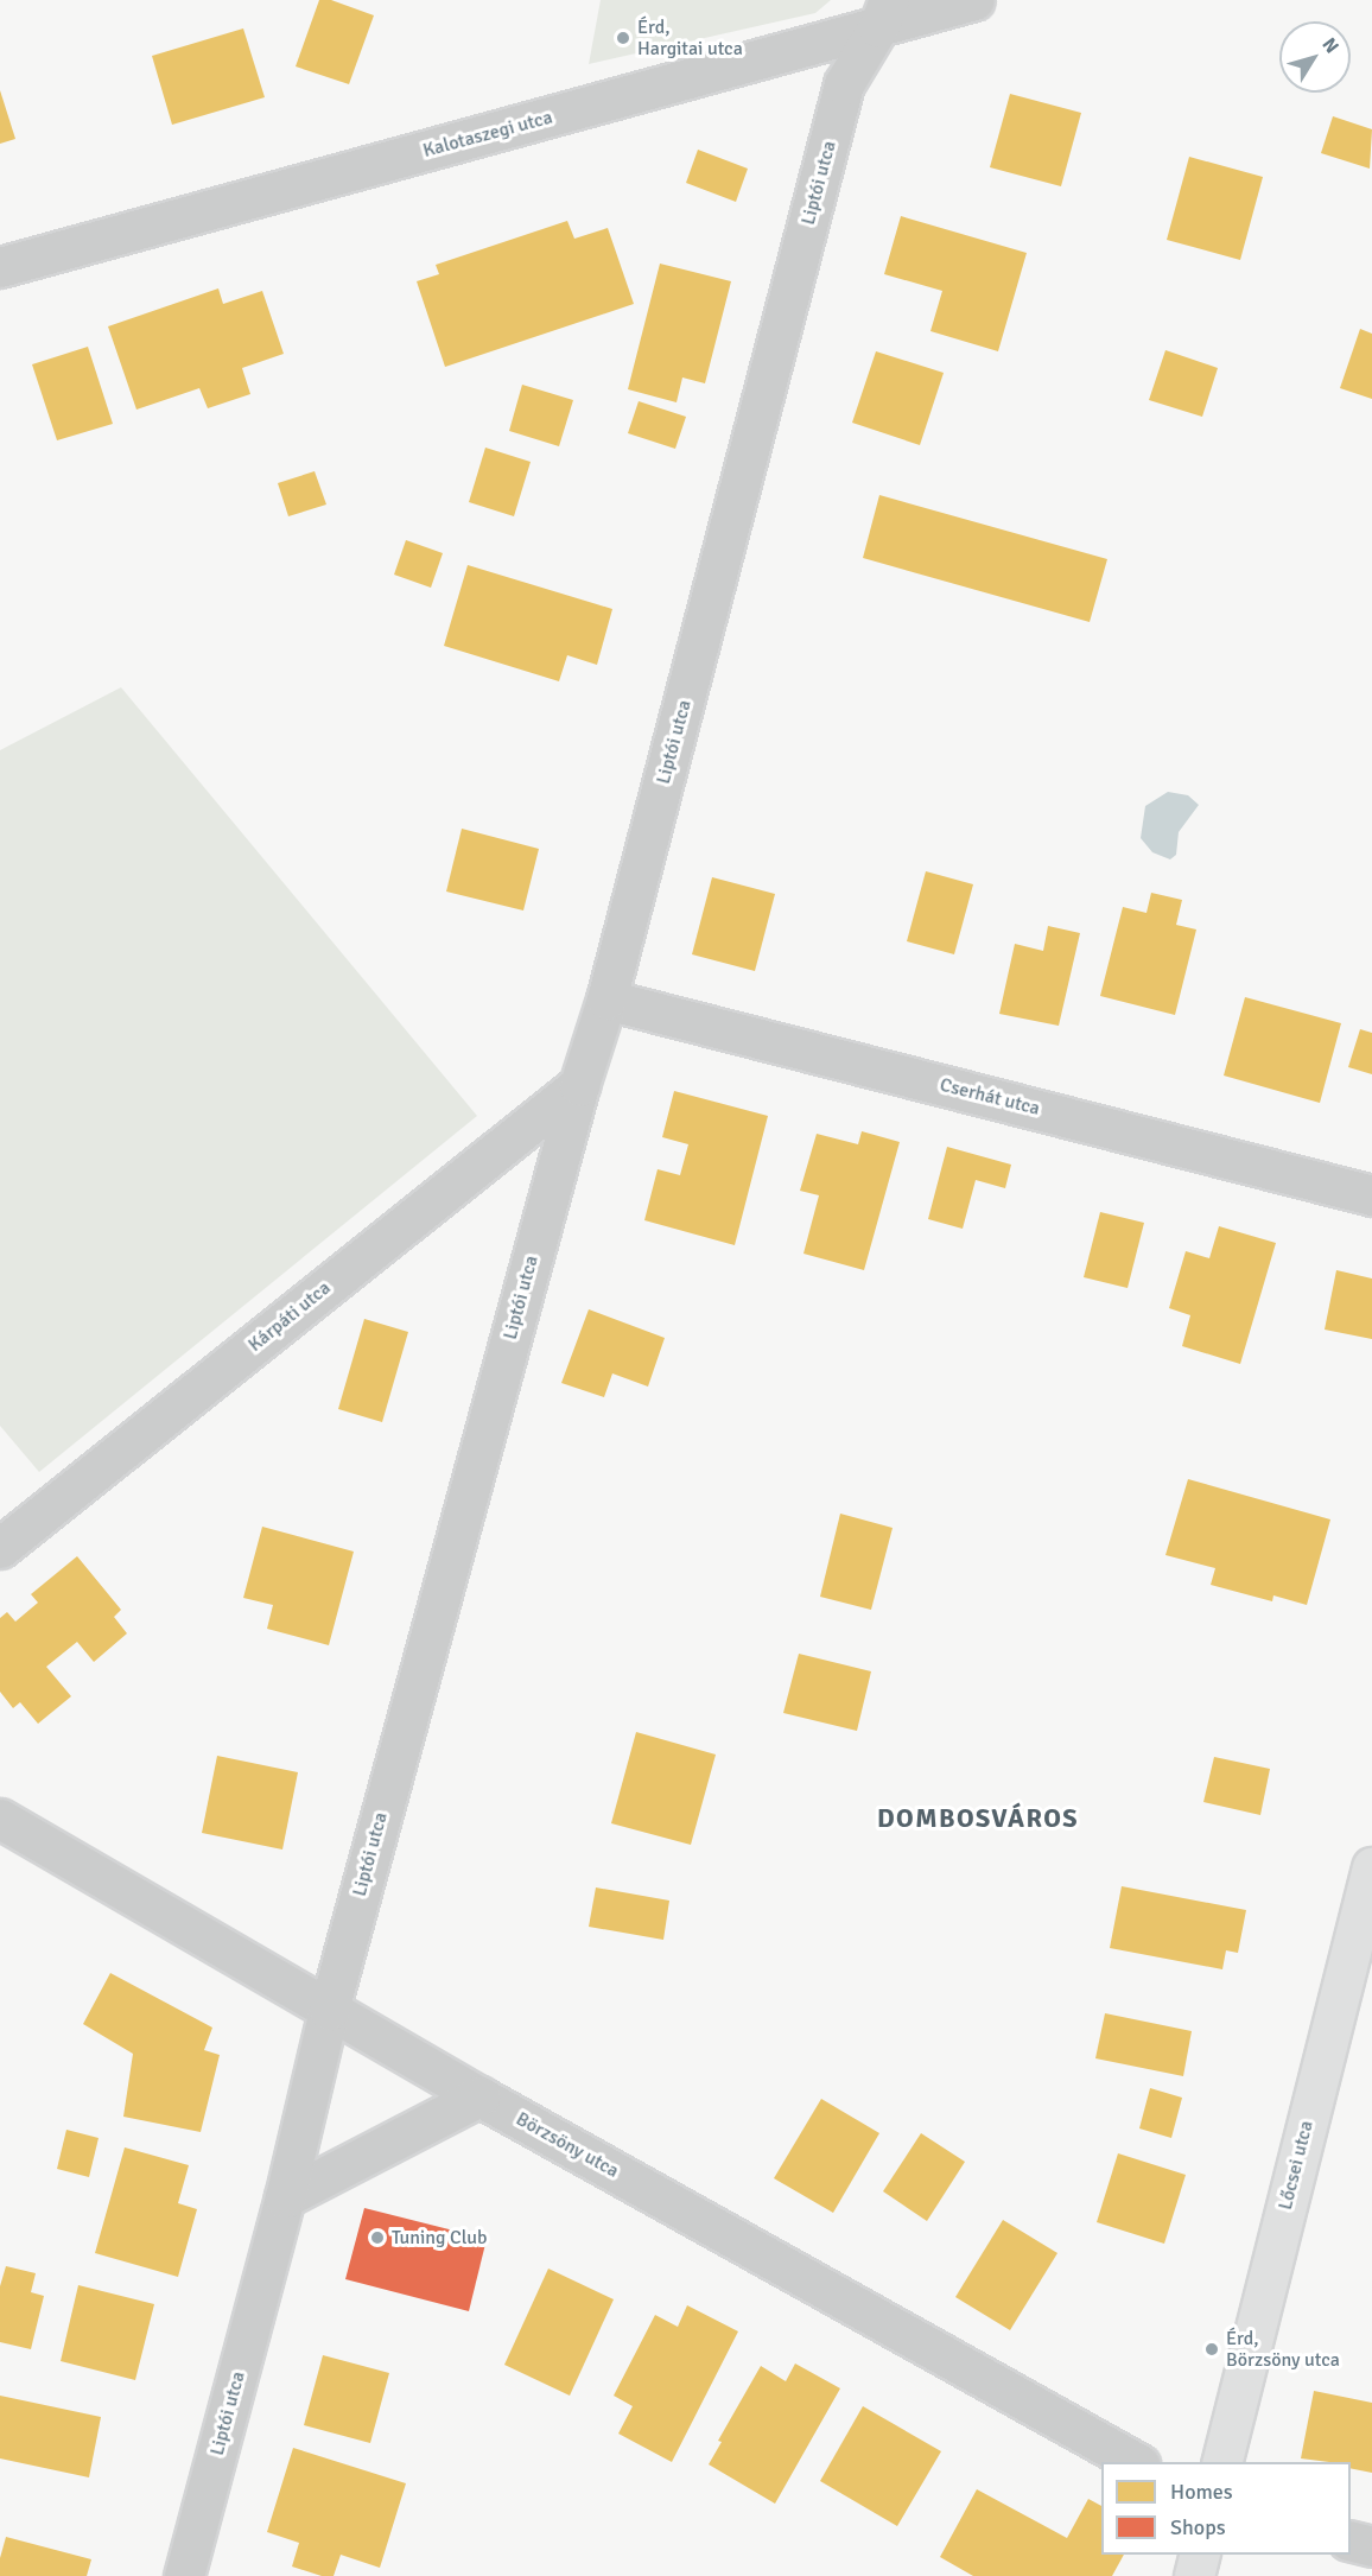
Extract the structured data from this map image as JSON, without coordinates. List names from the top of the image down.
{
  "streets": {
    "street": [
      "Kalotaszegi utca",
      "Liptói utca",
      "Cserhát utca",
      "Kárpáti utca",
      "Börzsöny utca",
      "Lőcsei utca"
    ]
  },
  "crossings": [
    ["Kalotaszegi utca", "Liptói utca"],
    ["Liptói utca", "Cserhát utca"],
    ["Liptói utca", "Kárpáti utca"],
    ["Liptói utca", "Börzsöny utca"]
  ],
  "districts": ["DOMBOSVÁROS"],
  "places": ["Érd, Hargitai utca", "Tuning Club", "Érd, Börzsöny utca"],
  "legend": ["Homes", "Shops"],
  "north": "top right"
}
